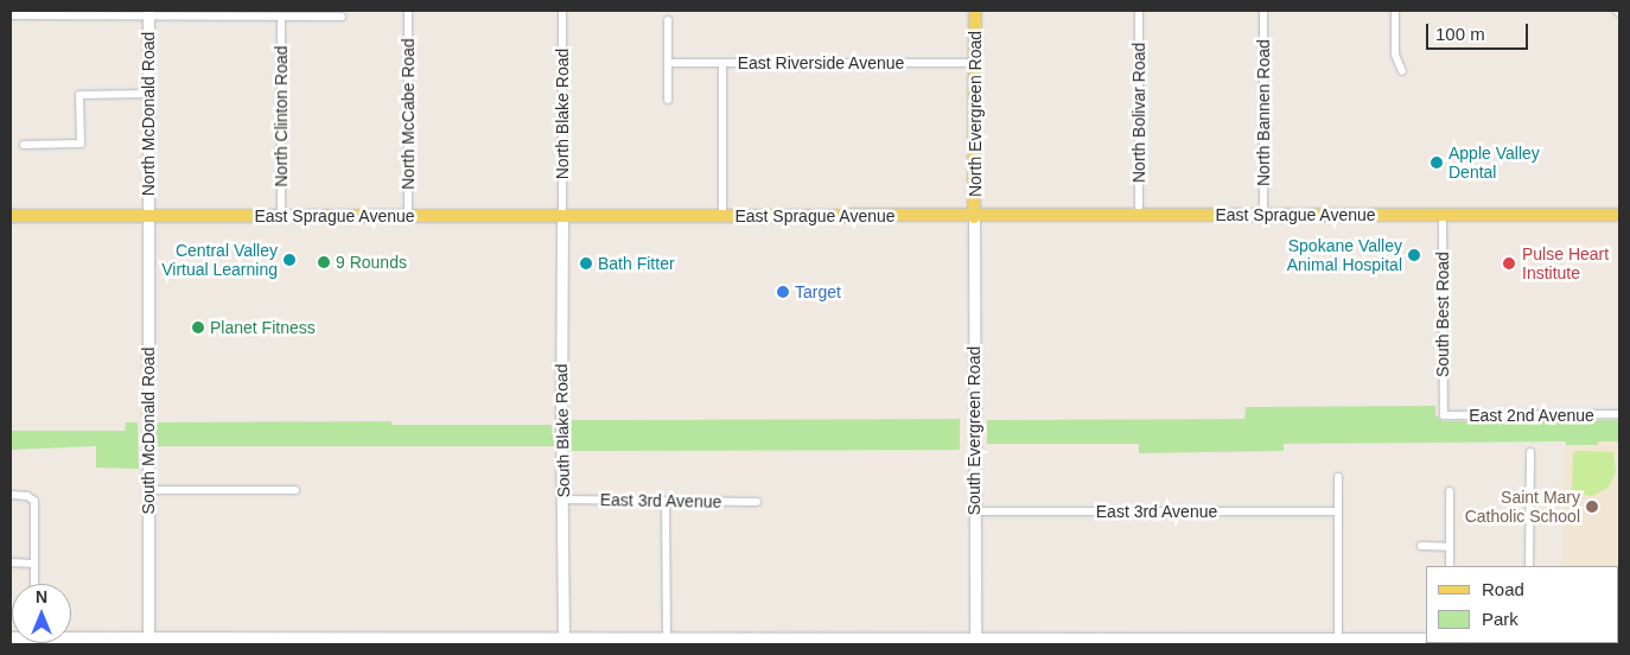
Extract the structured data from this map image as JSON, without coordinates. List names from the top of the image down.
{
  "streets": {
    "main road": ["North Evergreen Road", "East Sprague Avenue"],
    "street": [
      "East Riverside Avenue",
      "North Bolivar Road",
      "North Bannen Road",
      "North McDonald Road",
      "North McCabe Road",
      "North Blake Road",
      "North Clinton Road",
      "South Best Road",
      "East 2nd Avenue",
      "South McDonald Road",
      "South Blake Road",
      "South Evergreen Road",
      "East 3rd Avenue"
    ]
  },
  "crossings": [
    ["East Riverside Avenue", "North Evergreen Road"],
    ["North Bolivar Road", "East Sprague Avenue"],
    ["North Bannen Road", "East Sprague Avenue"],
    ["North McDonald Road", "East Sprague Avenue"],
    ["North McDonald Road", "South McDonald Road"],
    ["North McCabe Road", "East Sprague Avenue"],
    ["North Blake Road", "East Sprague Avenue"],
    ["North Blake Road", "South Blake Road"],
    ["North Evergreen Road", "East Sprague Avenue"],
    ["North Evergreen Road", "South Evergreen Road"],
    ["North Clinton Road", "East Sprague Avenue"],
    ["East Sprague Avenue", "South Best Road"],
    ["East Sprague Avenue", "South McDonald Road"],
    ["East Sprague Avenue", "South Blake Road"],
    ["East Sprague Avenue", "South Evergreen Road"],
    ["South Best Road", "East 2nd Avenue"],
    ["South Blake Road", "East 3rd Avenue"],
    ["South Evergreen Road", "East 3rd Avenue"]
  ],
  "places": [
    "Apple Valley Dental",
    "Spokane Valley Animal Hospital",
    "Central Valley Virtual Learning",
    "9 Rounds",
    "Bath Fitter",
    "Pulse Heart Institute",
    "Target",
    "Planet Fitness",
    "Saint Mary Catholic School"
  ],
  "legend": ["Road", "Park"],
  "scale_bar": "100 m",
  "north": "top"
}
